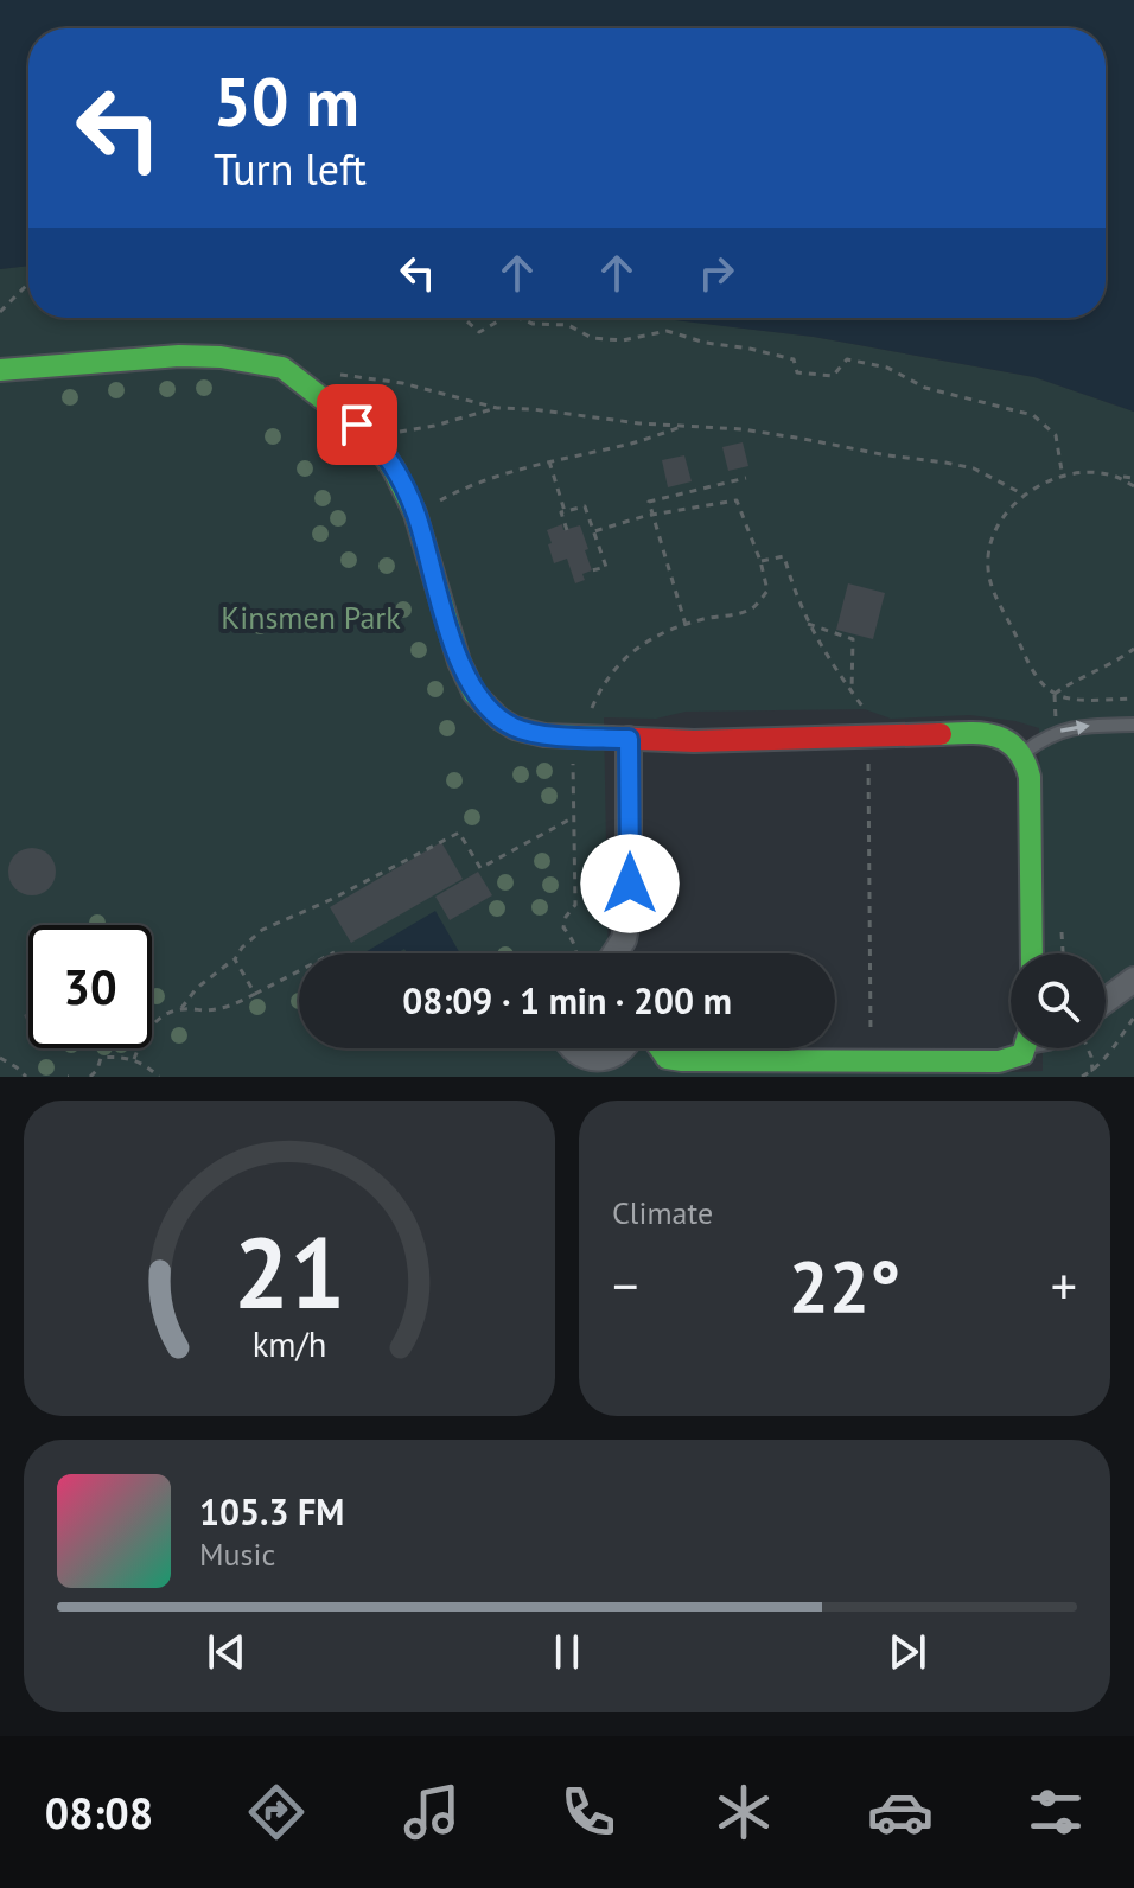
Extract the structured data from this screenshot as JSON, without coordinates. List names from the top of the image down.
{
  "parks": ["Kinsmen Park"],
  "page": {
    "turn": ["50 m", "Turn left"],
    "limit": "30",
    "trip": "08:09 · 1 min · 200 m",
    "tile": "Climate",
    "heat": ["−", "22°", "+"],
    "song": ["105.3 FM", "Music"],
    "tabs": "08:08",
    "gauge": ["21", "km/h"]
  }
}
